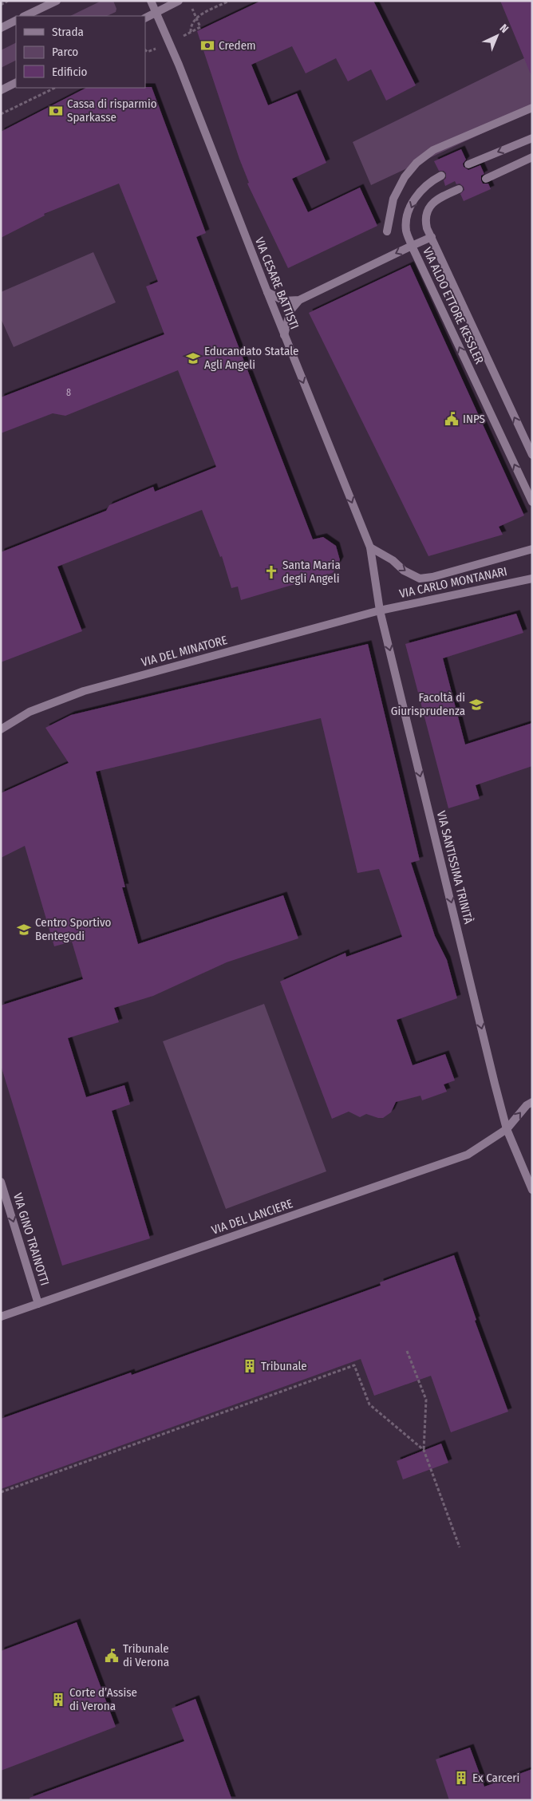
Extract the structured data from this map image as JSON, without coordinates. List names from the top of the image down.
{
  "streets": {
    "street": [
      "VIA CESARE BATTISTI",
      "VIA ALDO ETTORE KESSLER",
      "VIA CARLO MONTANARI",
      "VIA DEL MINATORE",
      "VIA SANTISSIMA TRINITÀ",
      "VIA DEL LANCIERE",
      "VIA GINO TRAINOTTI"
    ]
  },
  "crossings": [
    ["VIA CESARE BATTISTI", "VIA CARLO MONTANARI"],
    ["VIA CESARE BATTISTI", "VIA DEL MINATORE"],
    ["VIA CESARE BATTISTI", "VIA SANTISSIMA TRINITÀ"],
    ["VIA CARLO MONTANARI", "VIA DEL MINATORE"],
    ["VIA CARLO MONTANARI", "VIA SANTISSIMA TRINITÀ"],
    ["VIA DEL MINATORE", "VIA SANTISSIMA TRINITÀ"],
    ["VIA SANTISSIMA TRINITÀ", "VIA DEL LANCIERE"],
    ["VIA DEL LANCIERE", "VIA GINO TRAINOTTI"]
  ],
  "one_way": ["VIA CESARE BATTISTI", "VIA SANTISSIMA TRINITÀ", "VIA GINO TRAINOTTI"],
  "places": {
    "bank": ["Credem", "Cassa di risparmio Sparkasse"],
    "school or university": ["Educandato Statale Agli Angeli", "Facoltà di Giurisprudenza", "Centro Sportivo Bentegodi"],
    "public building": ["INPS", "Tribunale di Verona"],
    "church": ["Santa Maria degli Angeli"],
    "building": ["Tribunale", "Corte d’Assise di Verona", "Ex Carceri"]
  },
  "house_numbers": ["8"],
  "legend": ["Strada", "Parco", "Edificio"],
  "north": "top right"
}
